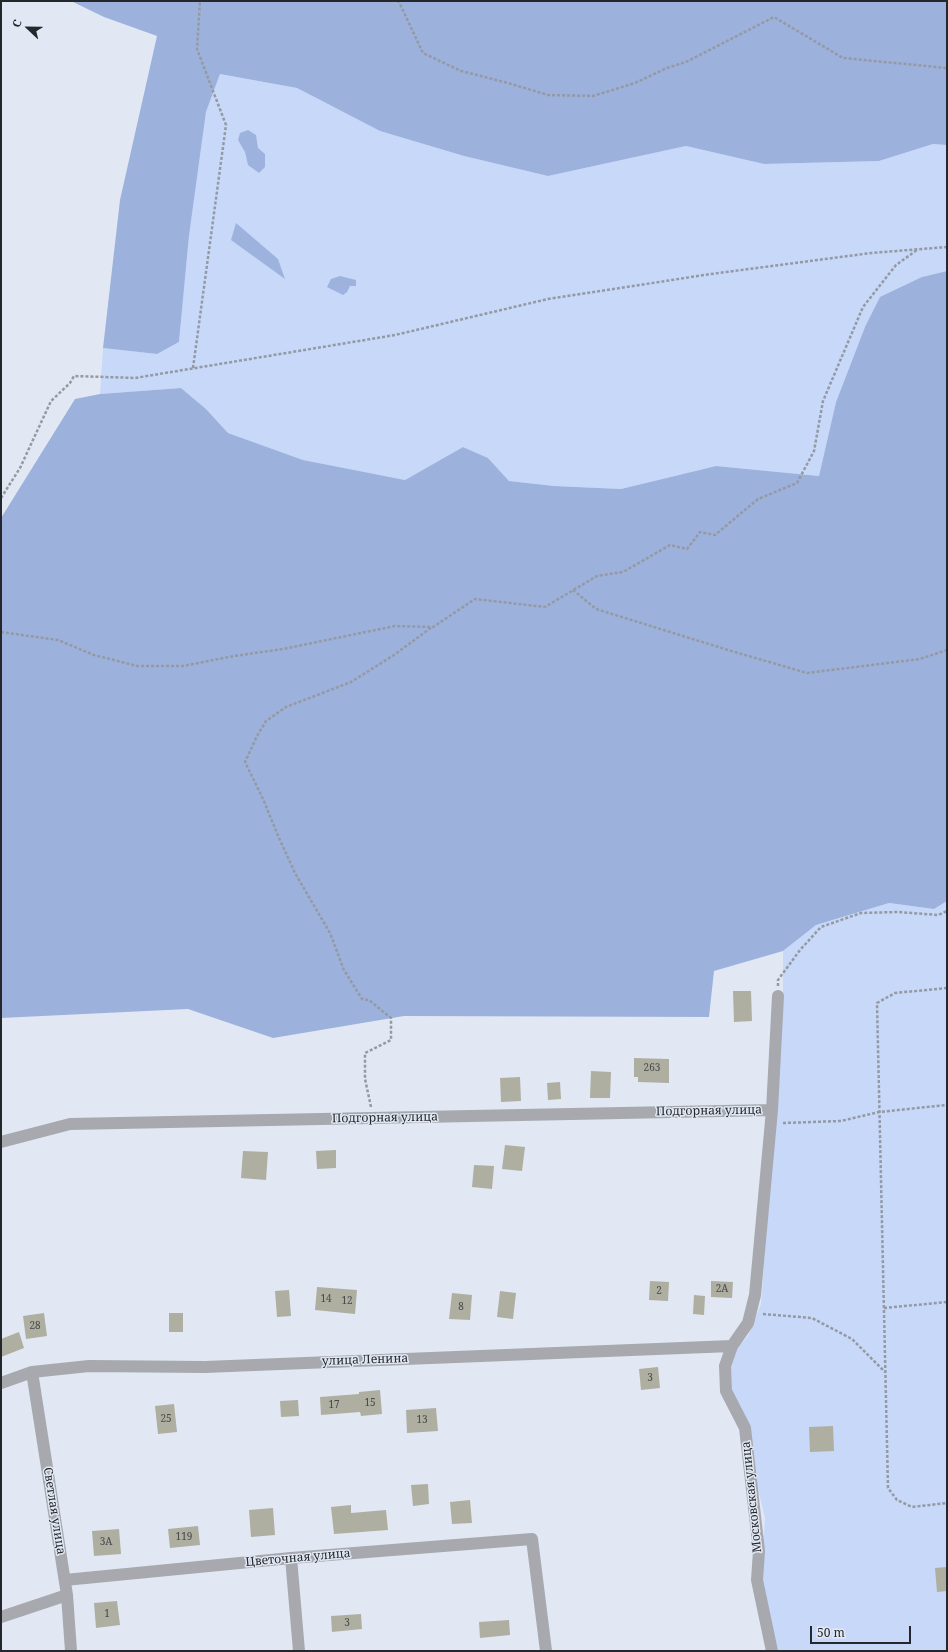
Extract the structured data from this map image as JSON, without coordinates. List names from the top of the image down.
{
  "streets": {
    "street": [
      "Подгорная улица",
      "улица Ленина",
      "Московская улица",
      "Светлая улица",
      "Цветочная улица"
    ]
  },
  "crossings": [
    ["Подгорная улица", "Московская улица"],
    ["улица Ленина", "Московская улица"],
    ["улица Ленина", "Светлая улица"],
    ["Светлая улица", "Цветочная улица"]
  ],
  "house_numbers": [
    "263",
    "2А",
    "2",
    "14",
    "12",
    "8",
    "28",
    "3",
    "15",
    "17",
    "25",
    "13",
    "119",
    "3А",
    "1",
    "3"
  ],
  "scale_bar": "50 m",
  "north": "left"
}
